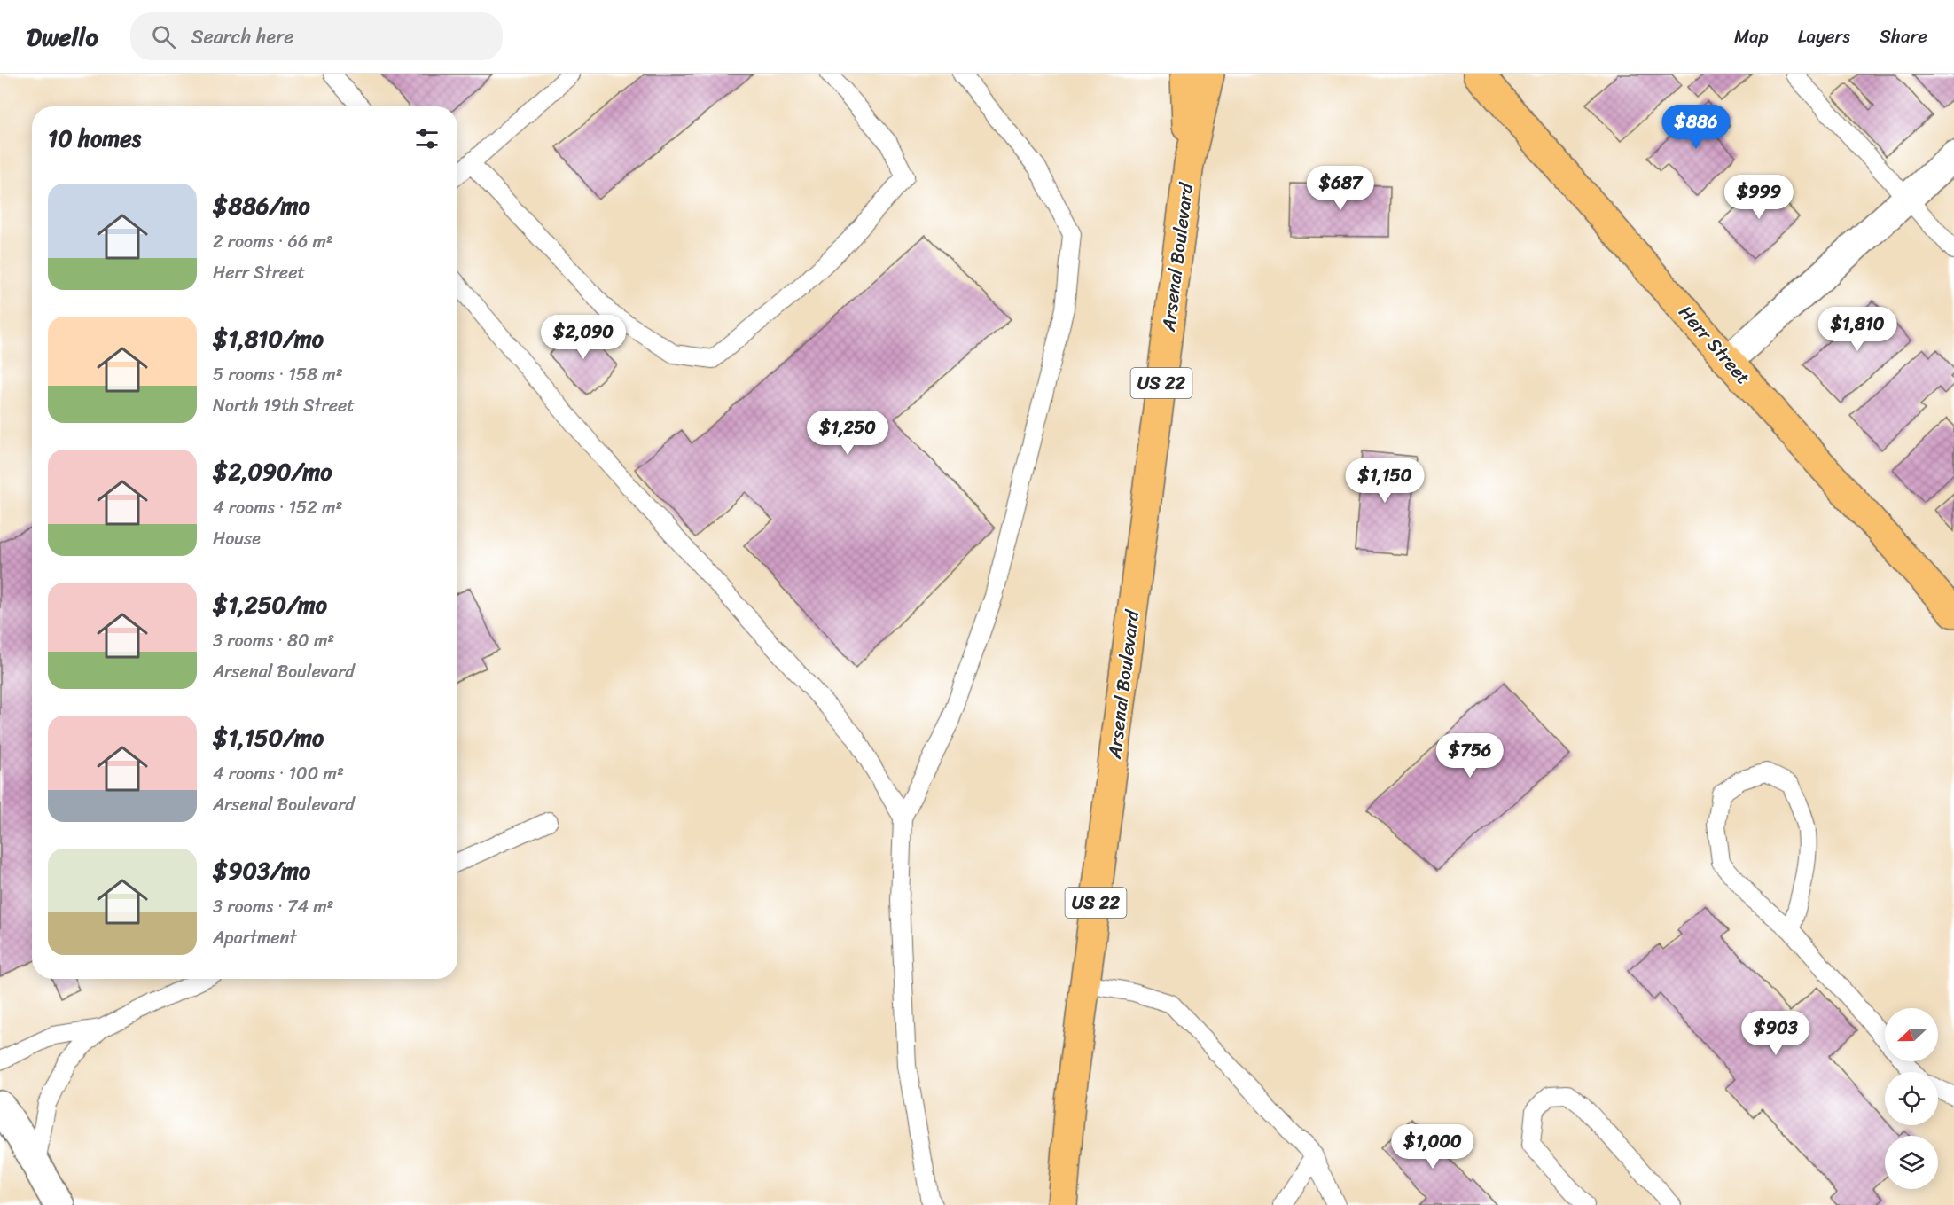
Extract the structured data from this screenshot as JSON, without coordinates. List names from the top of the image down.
{
  "streets": {
    "main road": ["Arsenal Boulevard", "Herr Street", "US 22"]
  },
  "north": "left",
  "page": {
    "header": "Dwello",
    "search": "Search here",
    "nav": ["Map", "Layers", "Share"],
    "price": [
      "$886",
      "$687",
      "$999",
      "$1,810",
      "$2,090",
      "$1,250",
      "$1,150",
      "$756",
      "$903",
      "$1,000"
    ],
    "heading": "10 homes",
    "list": [
      {
        "name": "$886/mo",
        "note": "2 rooms · 66 m² · Herr Street"
      },
      {
        "name": "$1,810/mo",
        "note": "5 rooms · 158 m² · North 19th Street"
      },
      {
        "name": "$2,090/mo",
        "note": "4 rooms · 152 m² · House"
      },
      {
        "name": "$1,250/mo",
        "note": "3 rooms · 80 m² · Arsenal Boulevard"
      },
      {
        "name": "$1,150/mo",
        "note": "4 rooms · 100 m² · Arsenal Boulevard"
      },
      {
        "name": "$903/mo",
        "note": "3 rooms · 74 m² · Apartment"
      }
    ]
  }
}
